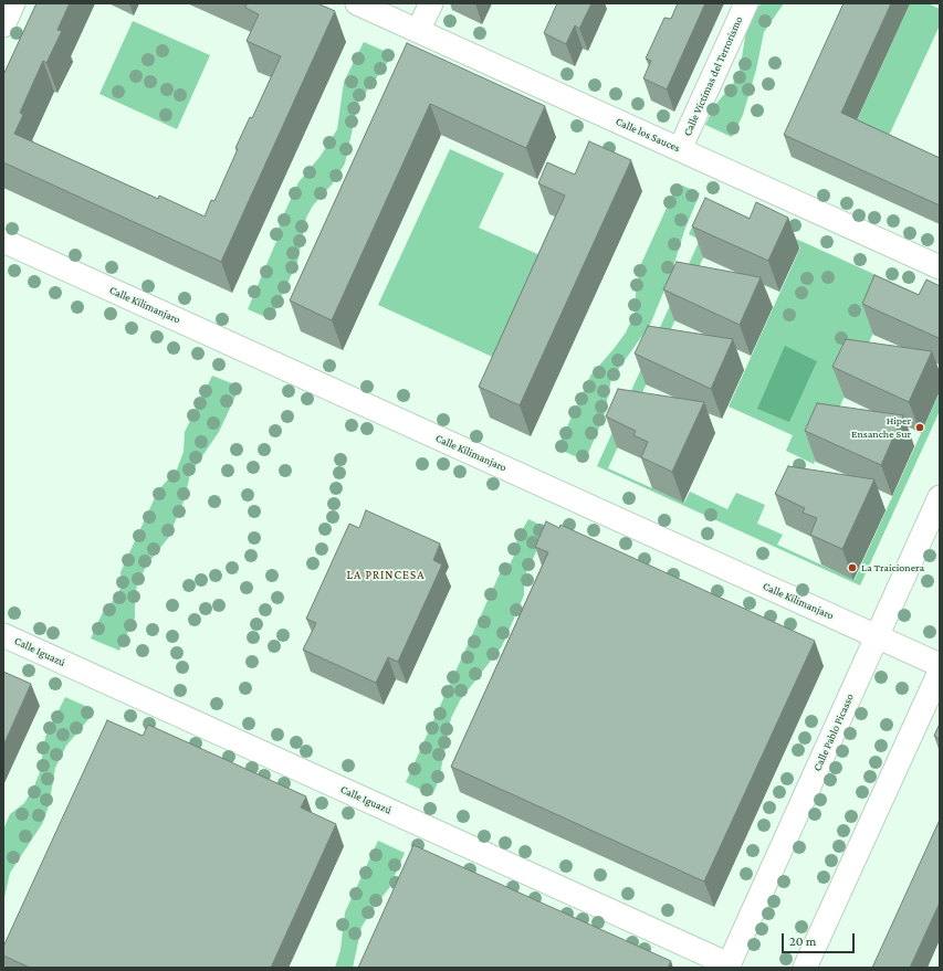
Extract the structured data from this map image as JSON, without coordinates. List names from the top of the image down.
{
  "streets": {
    "street": [
      "Calle Víctimas del Terrorismo",
      "Calle los Sauces",
      "Calle Kilimanjaro",
      "Calle Iguazú",
      "Calle Pablo Picasso"
    ]
  },
  "crossings": [
    ["Calle Víctimas del Terrorismo", "Calle los Sauces"],
    ["Calle Kilimanjaro", "Calle Pablo Picasso"],
    ["Calle Iguazú", "Calle Pablo Picasso"]
  ],
  "districts": ["LA PRINCESA"],
  "places": ["Hiper Ensanche Sur", "La Traicionera"],
  "scale_bar": "20 m"
}
